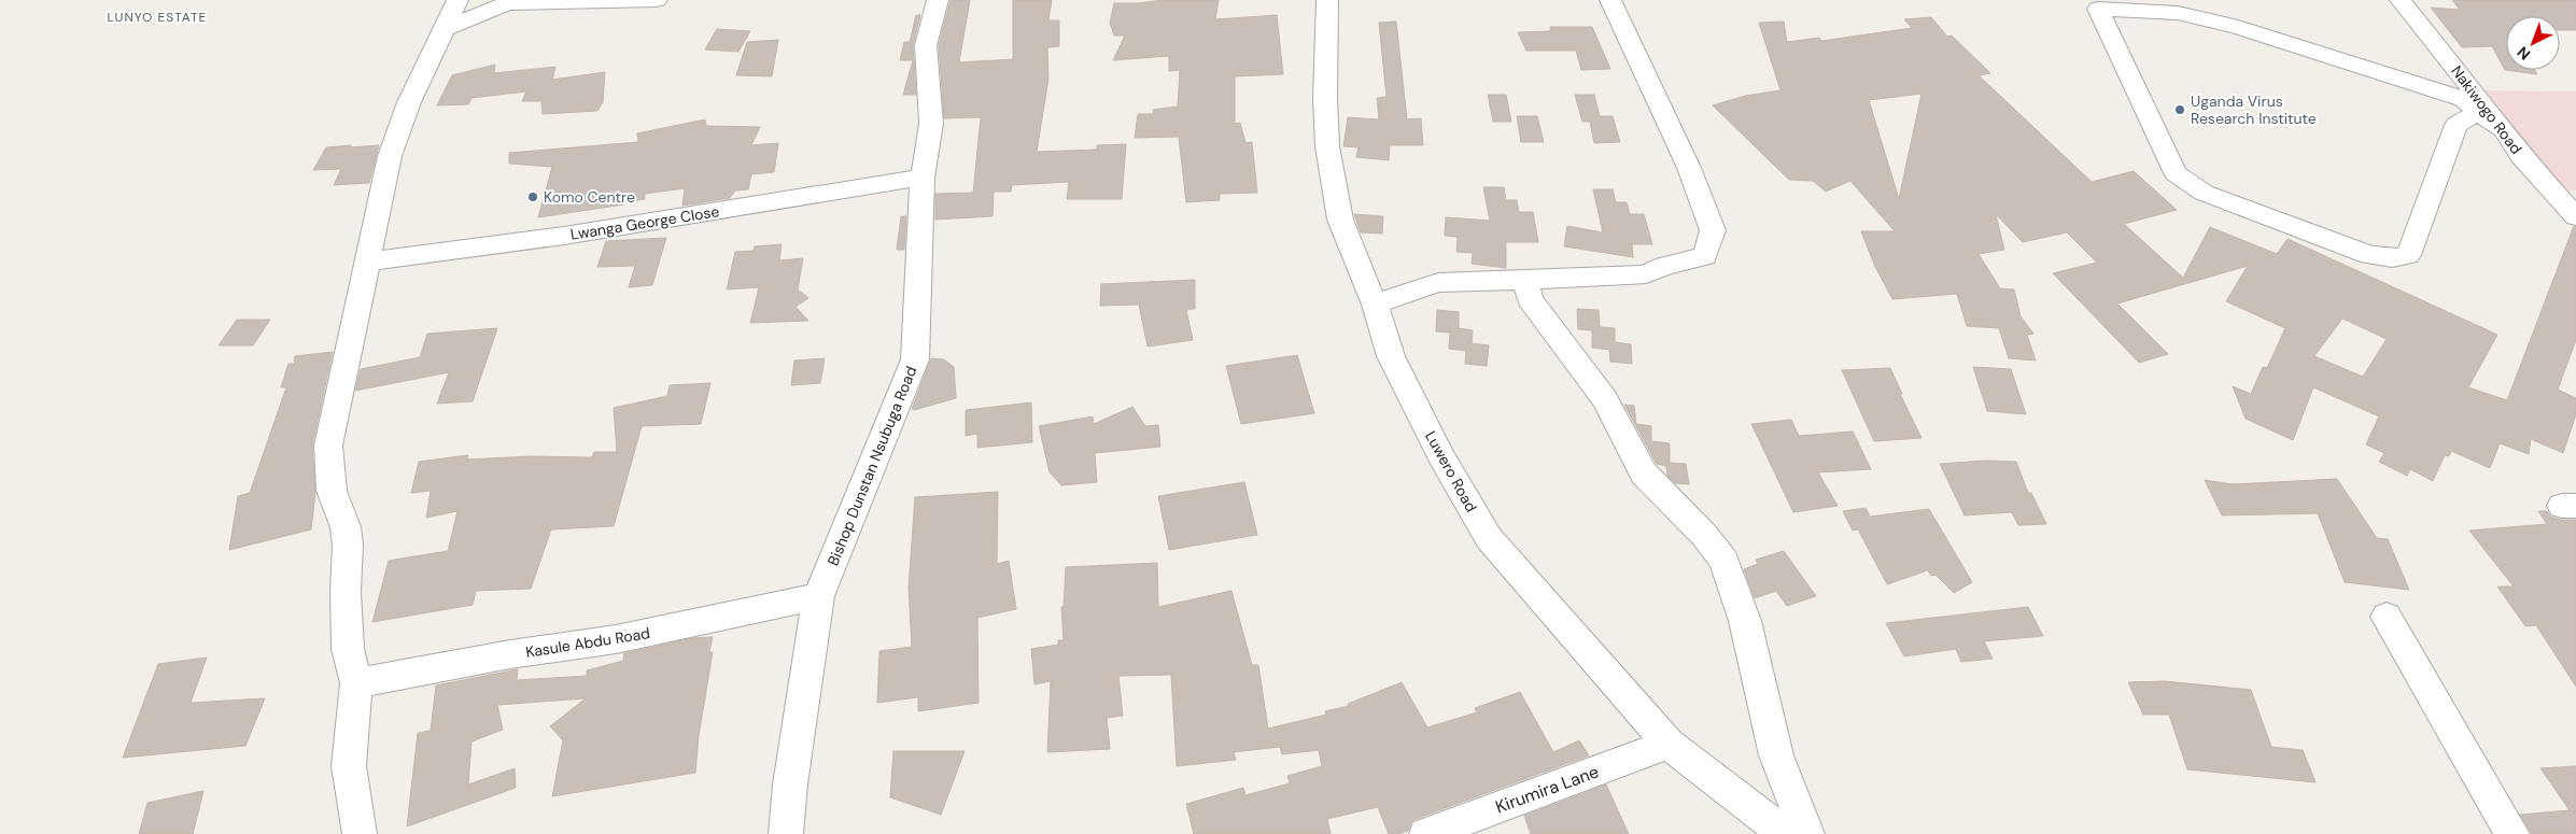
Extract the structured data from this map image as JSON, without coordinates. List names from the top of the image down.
{
  "streets": {
    "street": [
      "Nakiwogo Road",
      "Lwanga George Close",
      "Bishop Dunstan Nsubuga Road",
      "Luwero Road",
      "Kasule Abdu Road",
      "Kirumira Lane"
    ]
  },
  "crossings": [
    ["Lwanga George Close", "Bishop Dunstan Nsubuga Road"],
    ["Bishop Dunstan Nsubuga Road", "Kasule Abdu Road"],
    ["Luwero Road", "Kirumira Lane"]
  ],
  "districts": ["LUNYO ESTATE"],
  "places": ["Uganda Virus Research Institute", "Komo Centre"],
  "north": "bottom left"
}
